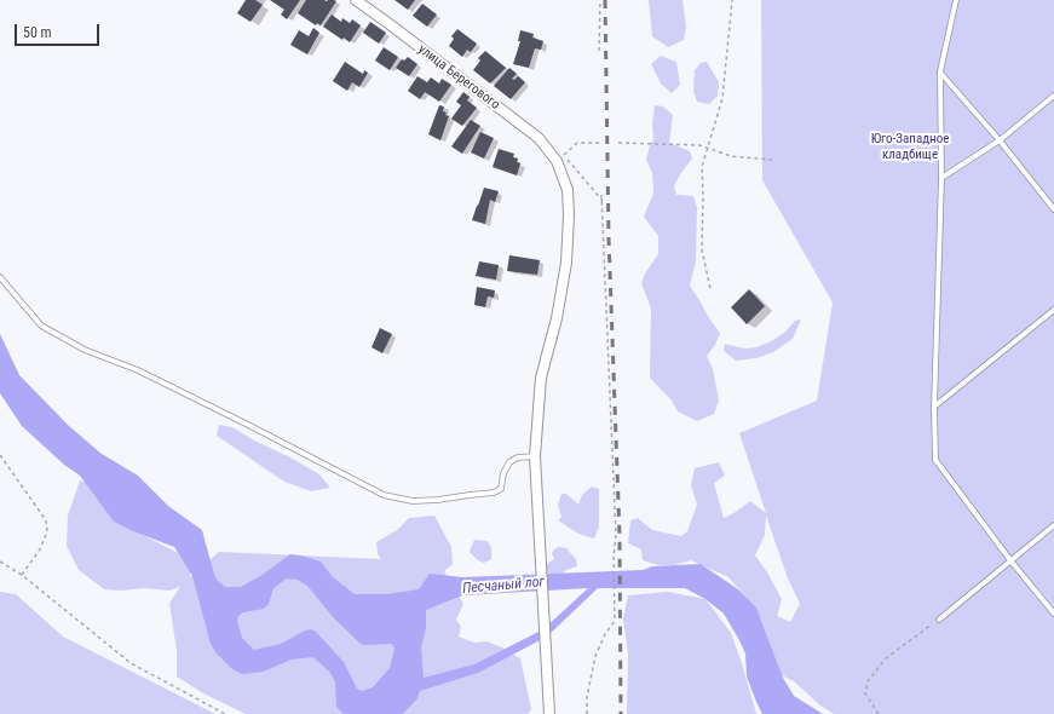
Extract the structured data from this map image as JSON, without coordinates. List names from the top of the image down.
{
  "streets": {
    "street": ["улица Берегового"]
  },
  "water": ["Песчаный лог"],
  "parks": ["Юго-Западное кладбище"],
  "scale_bar": "50 m"
}
